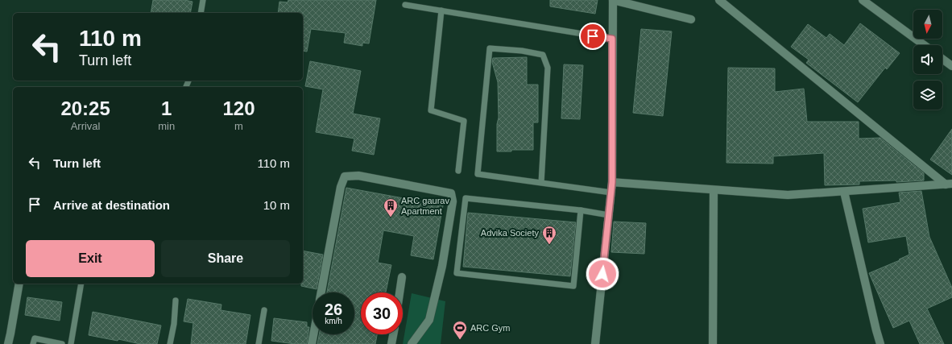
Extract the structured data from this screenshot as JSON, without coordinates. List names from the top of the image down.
{
  "places": {
    "building": ["ARC gaurav Apartment", "Advika Society"],
    "sports": ["ARC Gym"]
  },
  "north": "bottom",
  "page": {
    "turn": ["110 m", "Turn left"],
    "eta": [
      "20:25",
      "Arrival",
      "1",
      "min",
      "120",
      "m"
    ],
    "list": [
      {
        "name": "Turn left",
        "value": "110 m"
      },
      {
        "name": "Arrive at destination",
        "value": "10 m"
      }
    ],
    "buttons": ["Exit", "Share"],
    "speed": "26 km/h",
    "limit": "30"
  }
}
